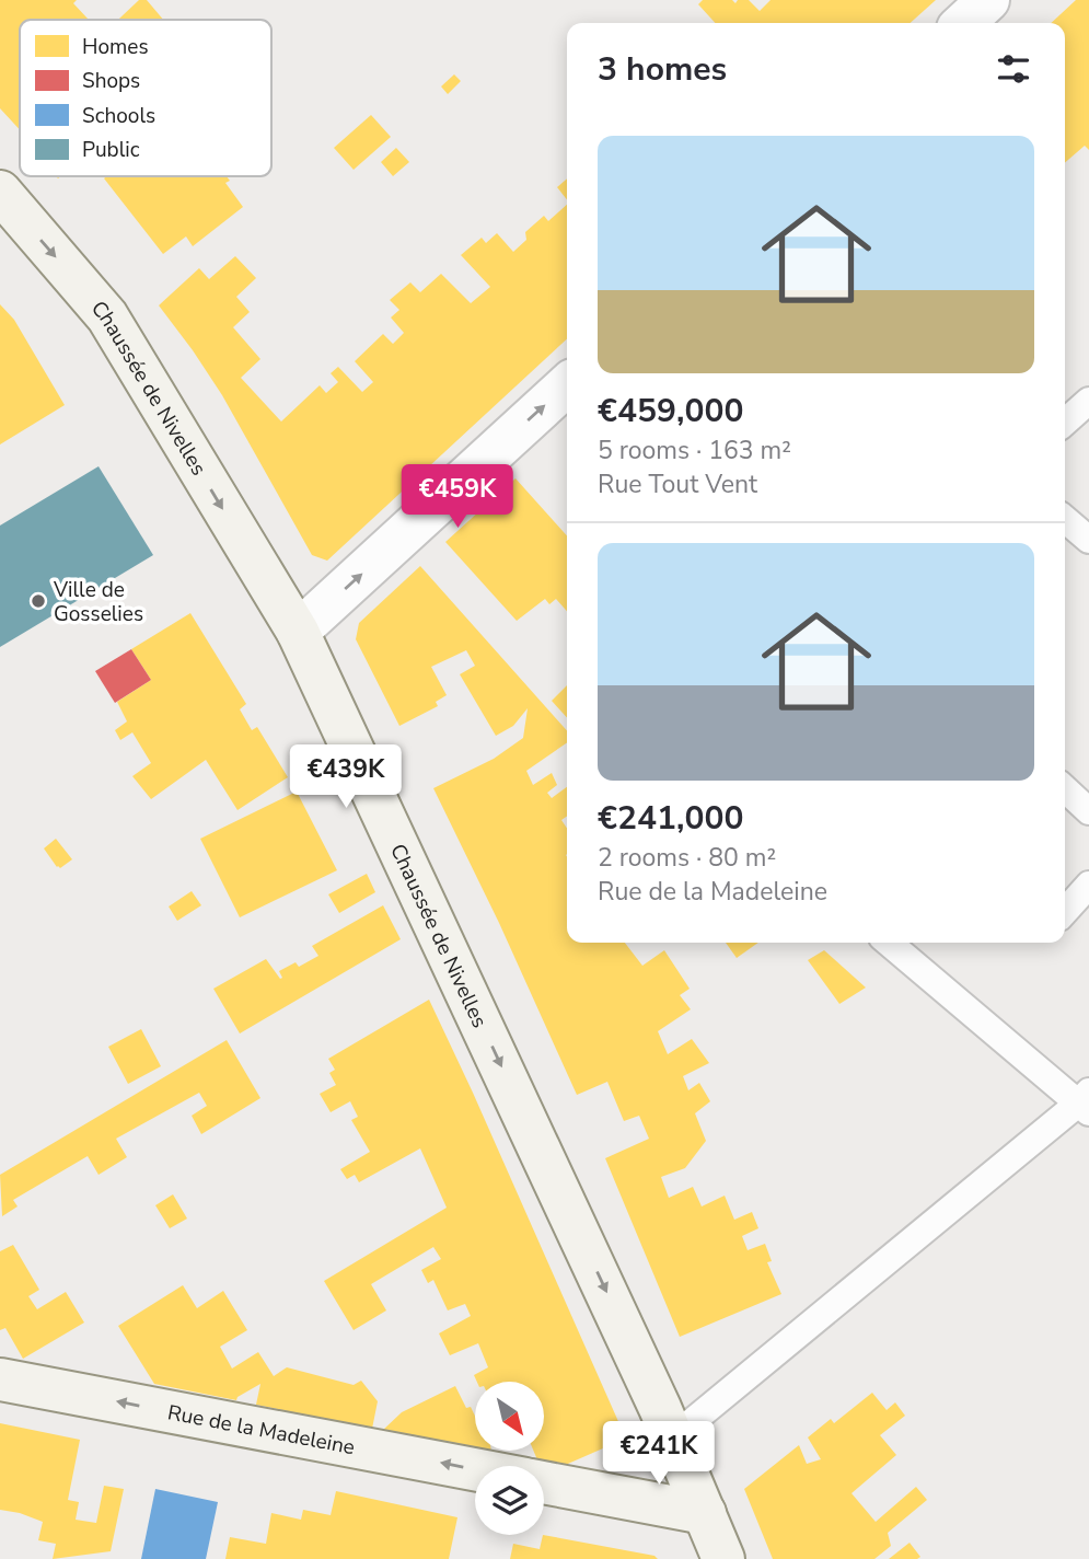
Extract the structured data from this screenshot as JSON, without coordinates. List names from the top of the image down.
{
  "streets": {
    "main road": ["Chaussée de Nivelles", "Rue de la Madeleine"]
  },
  "crossings": [
    ["Chaussée de Nivelles", "Rue de la Madeleine"]
  ],
  "one_way": ["Chaussée de Nivelles", "Rue de la Madeleine"],
  "places": ["Ville de Gosselies"],
  "legend": [
    "Homes",
    "Shops",
    "Schools",
    "Public"
  ],
  "north": "bottom right",
  "page": {
    "heading": "3 homes",
    "list": [
      {
        "name": "€459,000",
        "note": "5 rooms · 163 m² · Rue Tout Vent"
      },
      {
        "name": "€241,000",
        "note": "2 rooms · 80 m² · Rue de la Madeleine"
      }
    ],
    "price": ["€459K", "€439K", "€241K"]
  }
}
